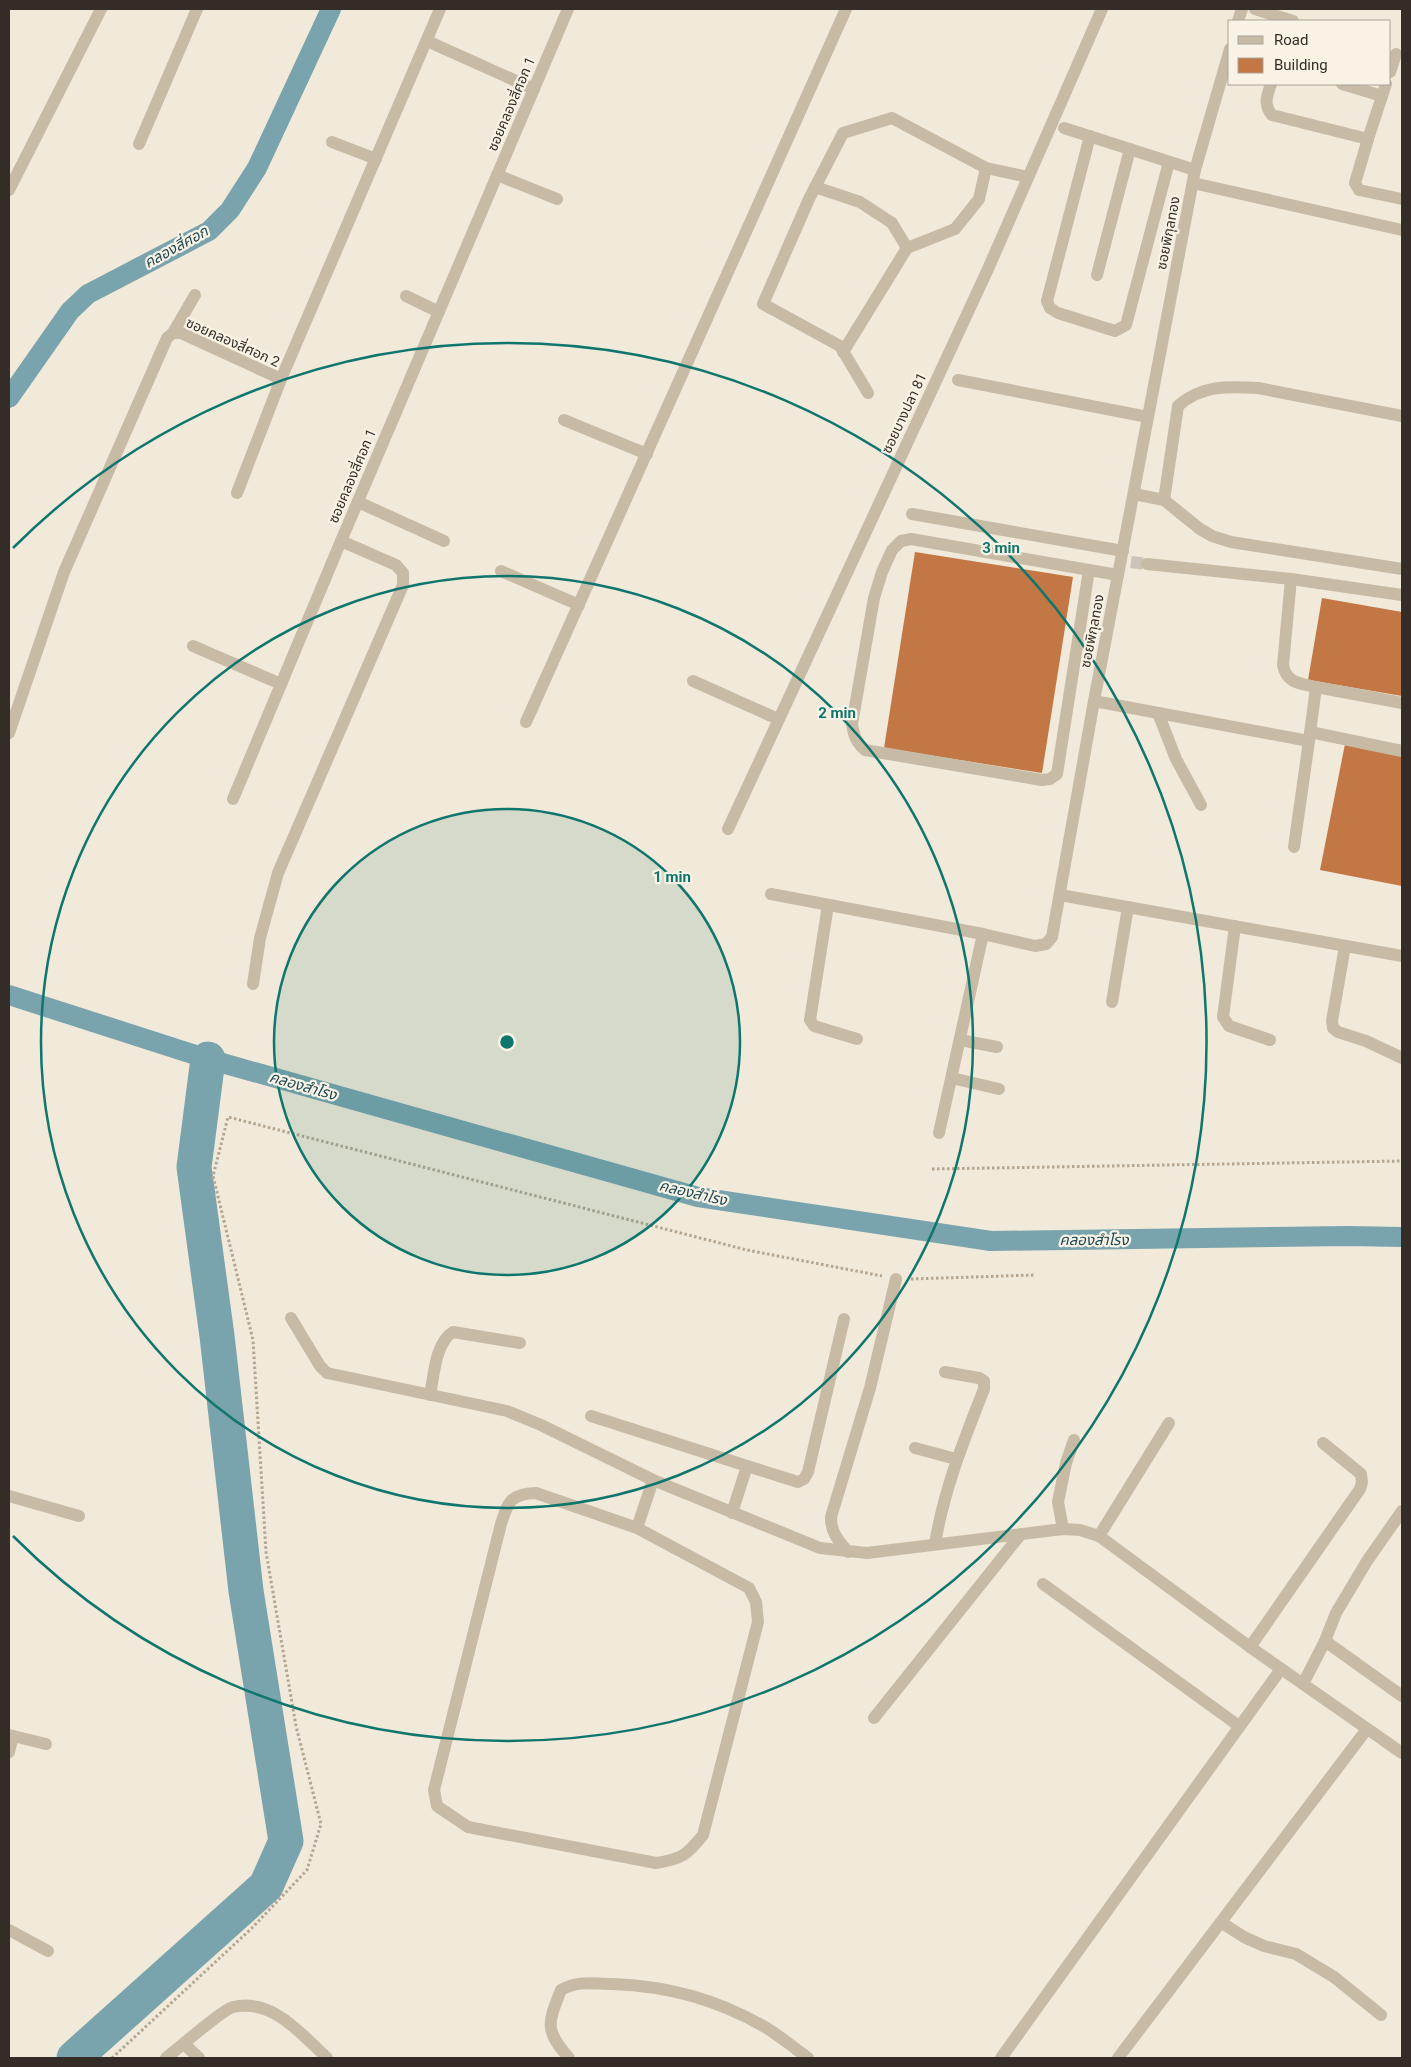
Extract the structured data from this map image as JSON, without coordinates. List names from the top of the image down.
{
  "streets": {
    "street": [
      "ซอยคลองสี่ศอก 1",
      "ซอยพิกุลทอง",
      "ซอยคลองสี่ศอก 2",
      "ซอยบางปลา 81"
    ]
  },
  "water": ["คลองสี่ศอก", "คลองสำโรง"],
  "legend": ["Road", "Building"],
  "rings": ["3 min", "2 min", "1 min"]
}
